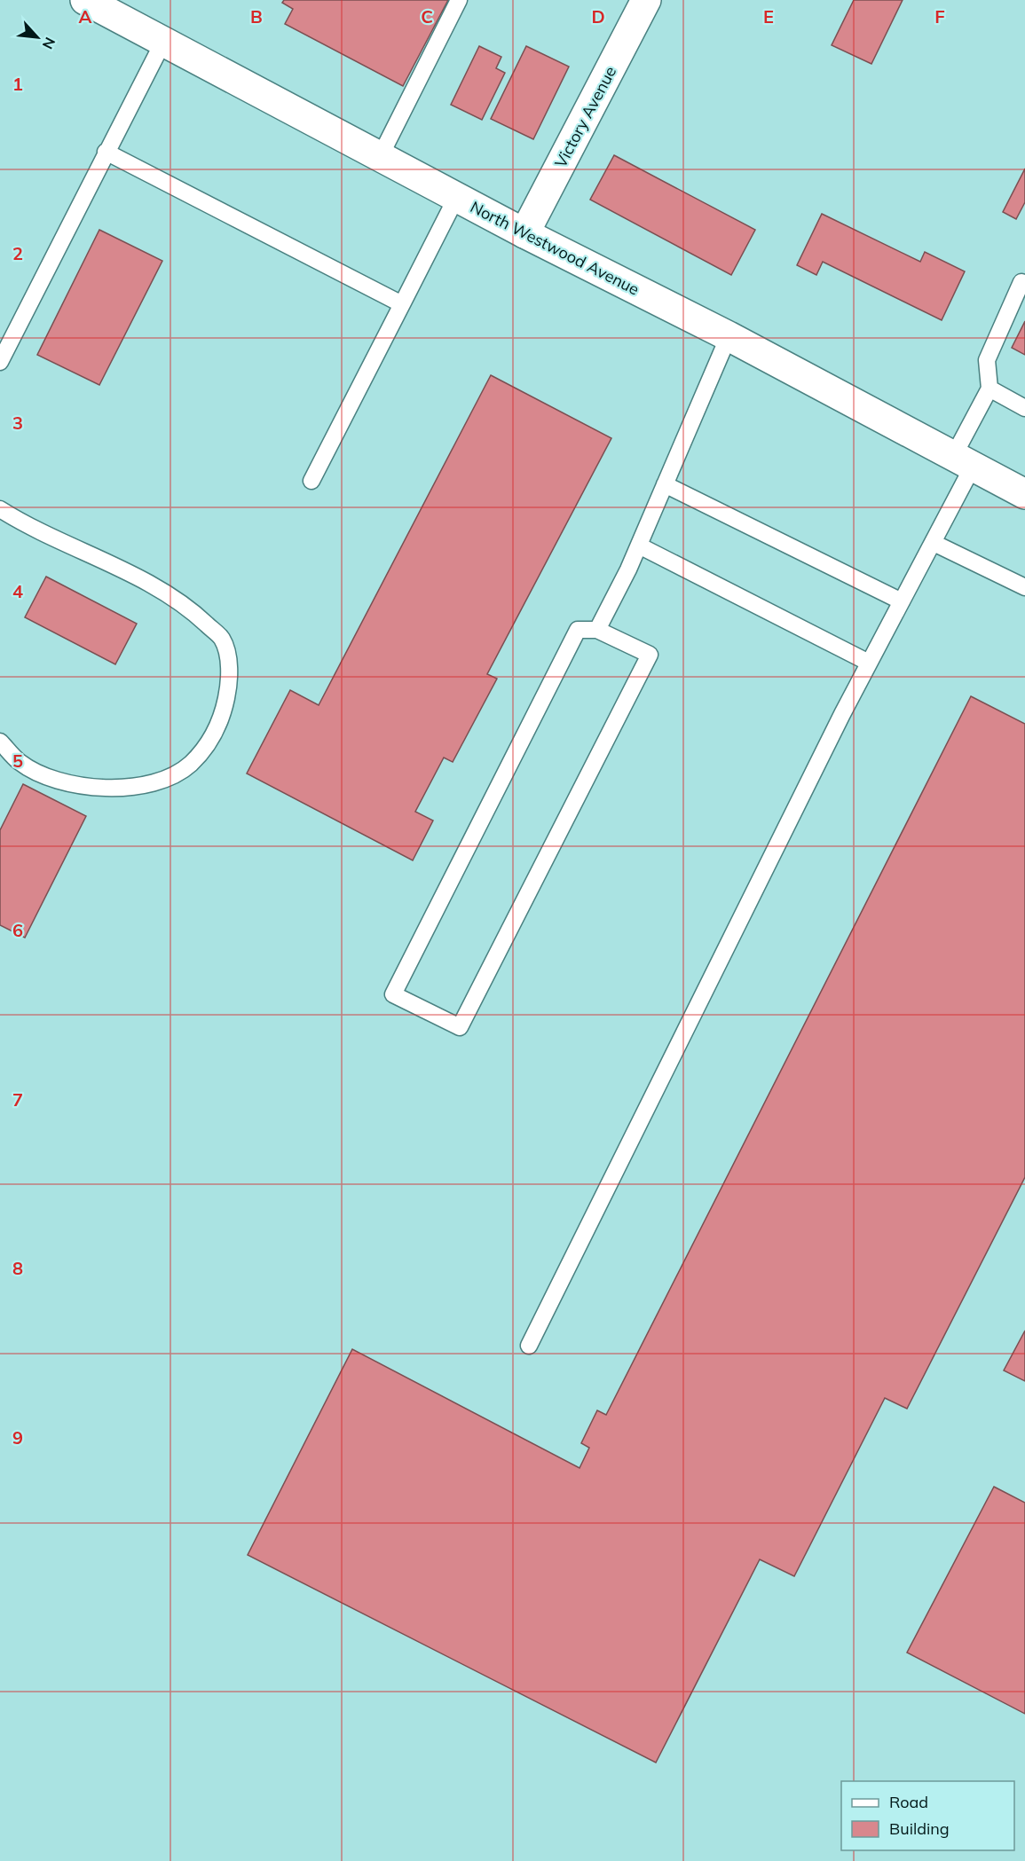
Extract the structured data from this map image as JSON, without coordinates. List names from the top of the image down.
{
  "streets": {
    "street": ["Victory Avenue", "North Westwood Avenue"]
  },
  "crossings": [
    ["Victory Avenue", "North Westwood Avenue"]
  ],
  "legend": ["Road", "Building"],
  "north": "bottom right",
  "grid": {
    "columns": [
      "A",
      "B",
      "C",
      "D",
      "E",
      "F"
    ],
    "rows": [
      "1",
      "2",
      "3",
      "4",
      "5",
      "6",
      "7",
      "8",
      "9"
    ]
  }
}
